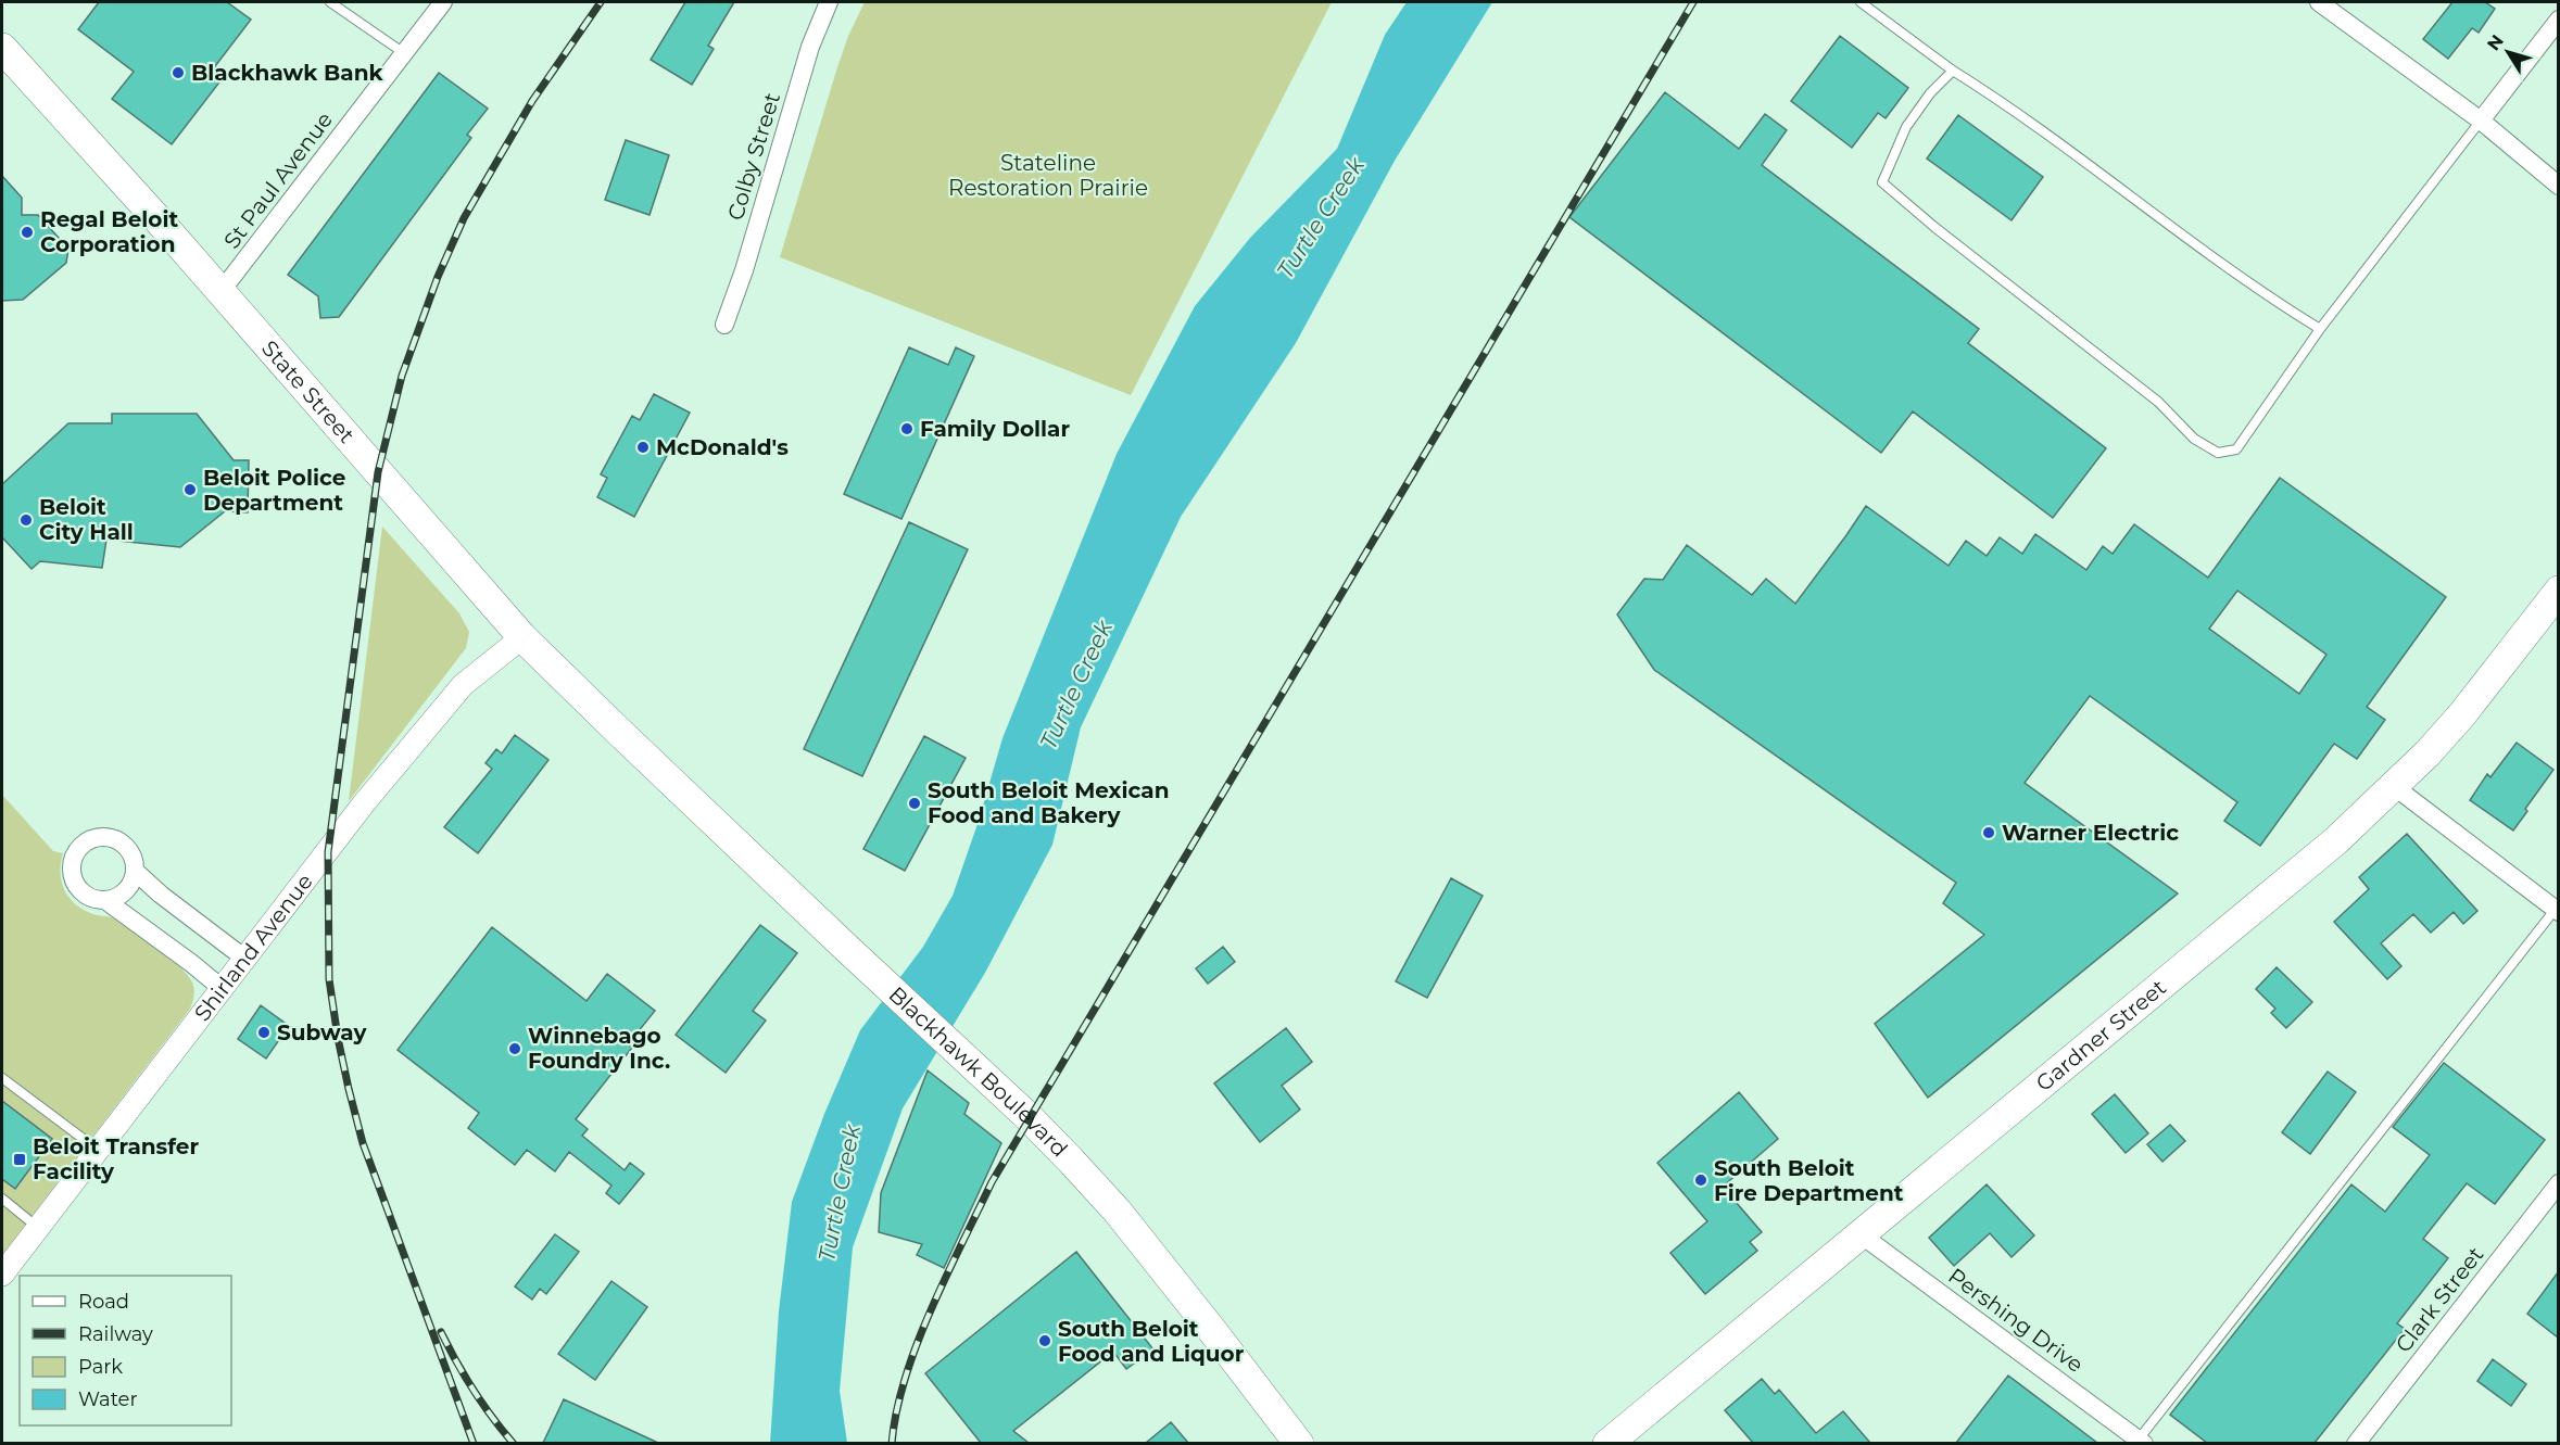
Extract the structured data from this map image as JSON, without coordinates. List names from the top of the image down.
{
  "streets": {
    "main road": ["State Street", "Gardner Street", "Blackhawk Boulevard"],
    "street": [
      "Colby Street",
      "St Paul Avenue",
      "Shirland Avenue",
      "Clark Street",
      "Pershing Drive"
    ]
  },
  "crossings": [
    ["St Paul Avenue", "State Street"],
    ["State Street", "Shirland Avenue"],
    ["State Street", "Blackhawk Boulevard"],
    ["Gardner Street", "Pershing Drive"]
  ],
  "water": ["Turtle Creek"],
  "parks": ["Stateline Restoration Prairie"],
  "places": {
    "other": [
      "Blackhawk Bank",
      "Regal Beloit Corporation",
      "Family Dollar",
      "McDonald's",
      "Beloit Police Department",
      "Beloit City Hall",
      "South Beloit Mexican Food and Bakery",
      "Warner Electric",
      "Subway",
      "Winnebago Foundry Inc.",
      "South Beloit Fire Department",
      "South Beloit Food and Liquor"
    ],
    "transit": ["Beloit Transfer Facility"]
  },
  "legend": [
    "Road",
    "Railway",
    "Park",
    "Water"
  ],
  "north": "top left"
}
